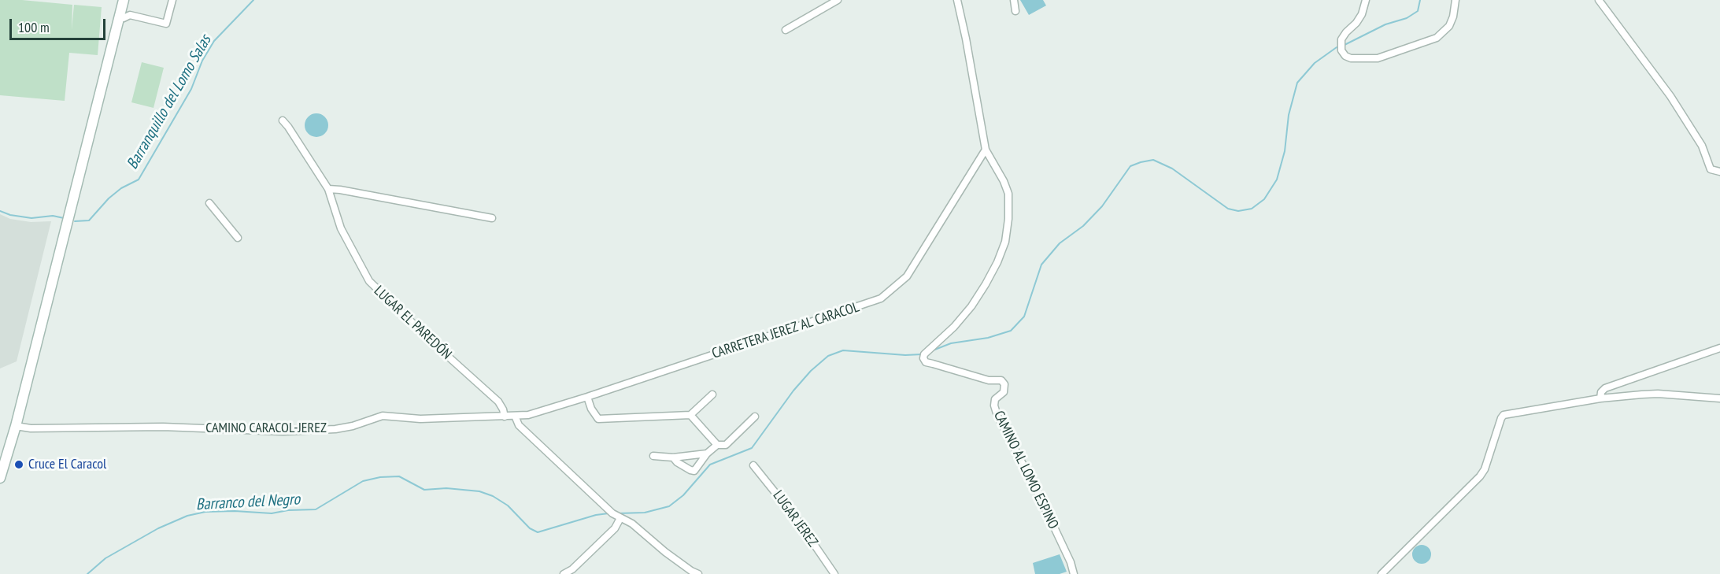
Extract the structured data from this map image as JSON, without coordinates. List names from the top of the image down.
{
  "streets": {
    "street": [
      "LUGAR EL PAREDÓN",
      "CARRETERA JEREZ AL CARACOL",
      "CAMINO CARACOL-JEREZ",
      "CAMINO AL LOMO ESPINO",
      "LUGAR JEREZ"
    ]
  },
  "crossings": [
    ["LUGAR EL PAREDÓN", "CAMINO CARACOL-JEREZ"],
    ["CARRETERA JEREZ AL CARACOL", "CAMINO CARACOL-JEREZ"],
    ["CARRETERA JEREZ AL CARACOL", "CAMINO AL LOMO ESPINO"]
  ],
  "water": ["Barranquillo del Lomo Salas", "Barranco del Negro"],
  "places": ["Cruce El Caracol"],
  "scale_bar": "100 m"
}
